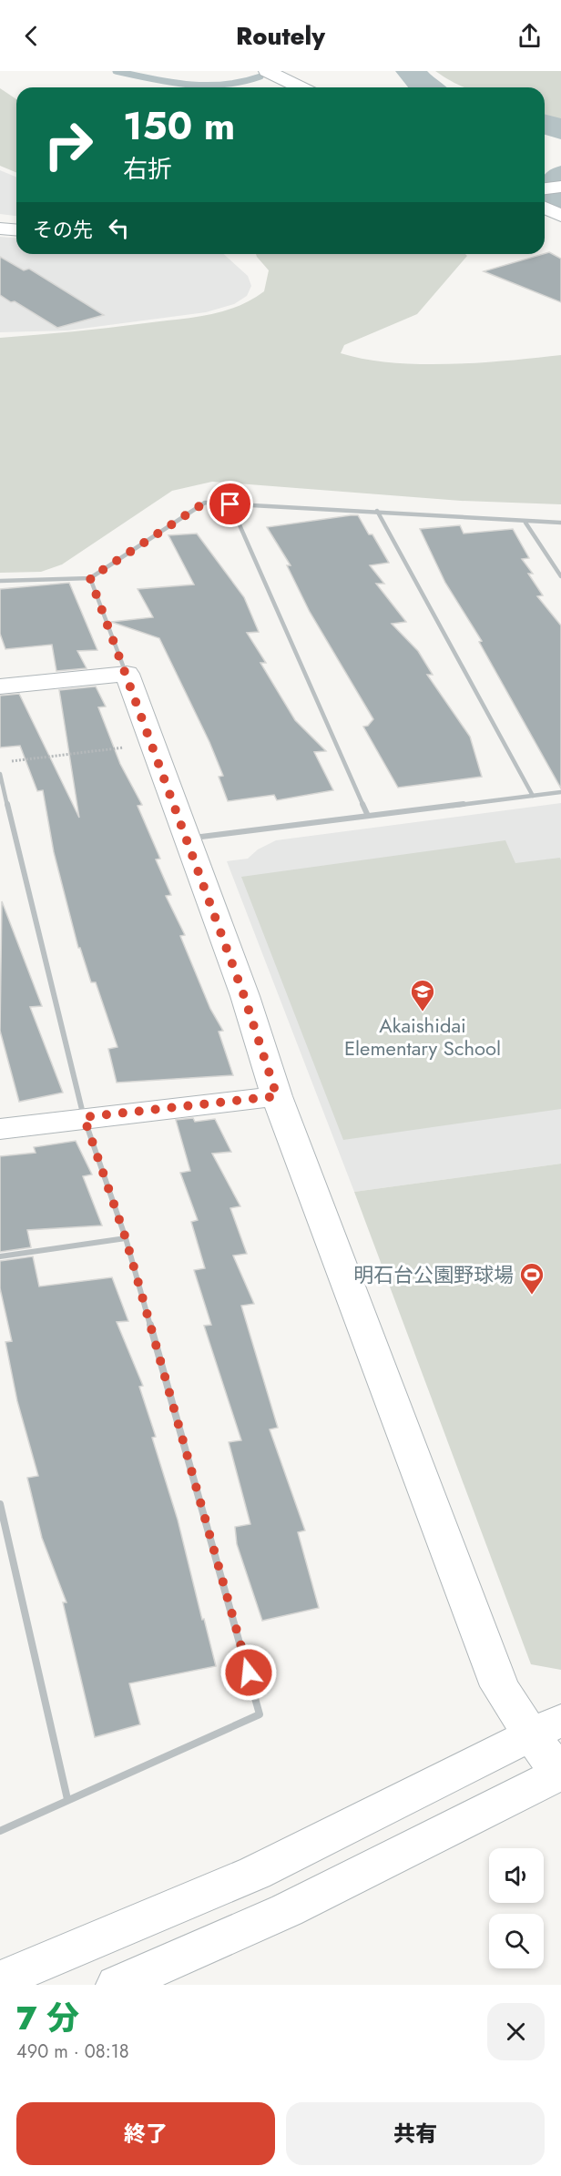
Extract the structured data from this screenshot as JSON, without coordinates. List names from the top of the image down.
{
  "places": {
    "school or university": ["Akaishidai Elementary School"],
    "sports": ["明石台公園野球場"]
  },
  "page": {
    "header": "Routely",
    "turn": ["150 m", "右折"],
    "then": "その先",
    "heading": ["7 分", "490 m · 08:18"],
    "buttons": ["終了", "共有"]
  }
}
